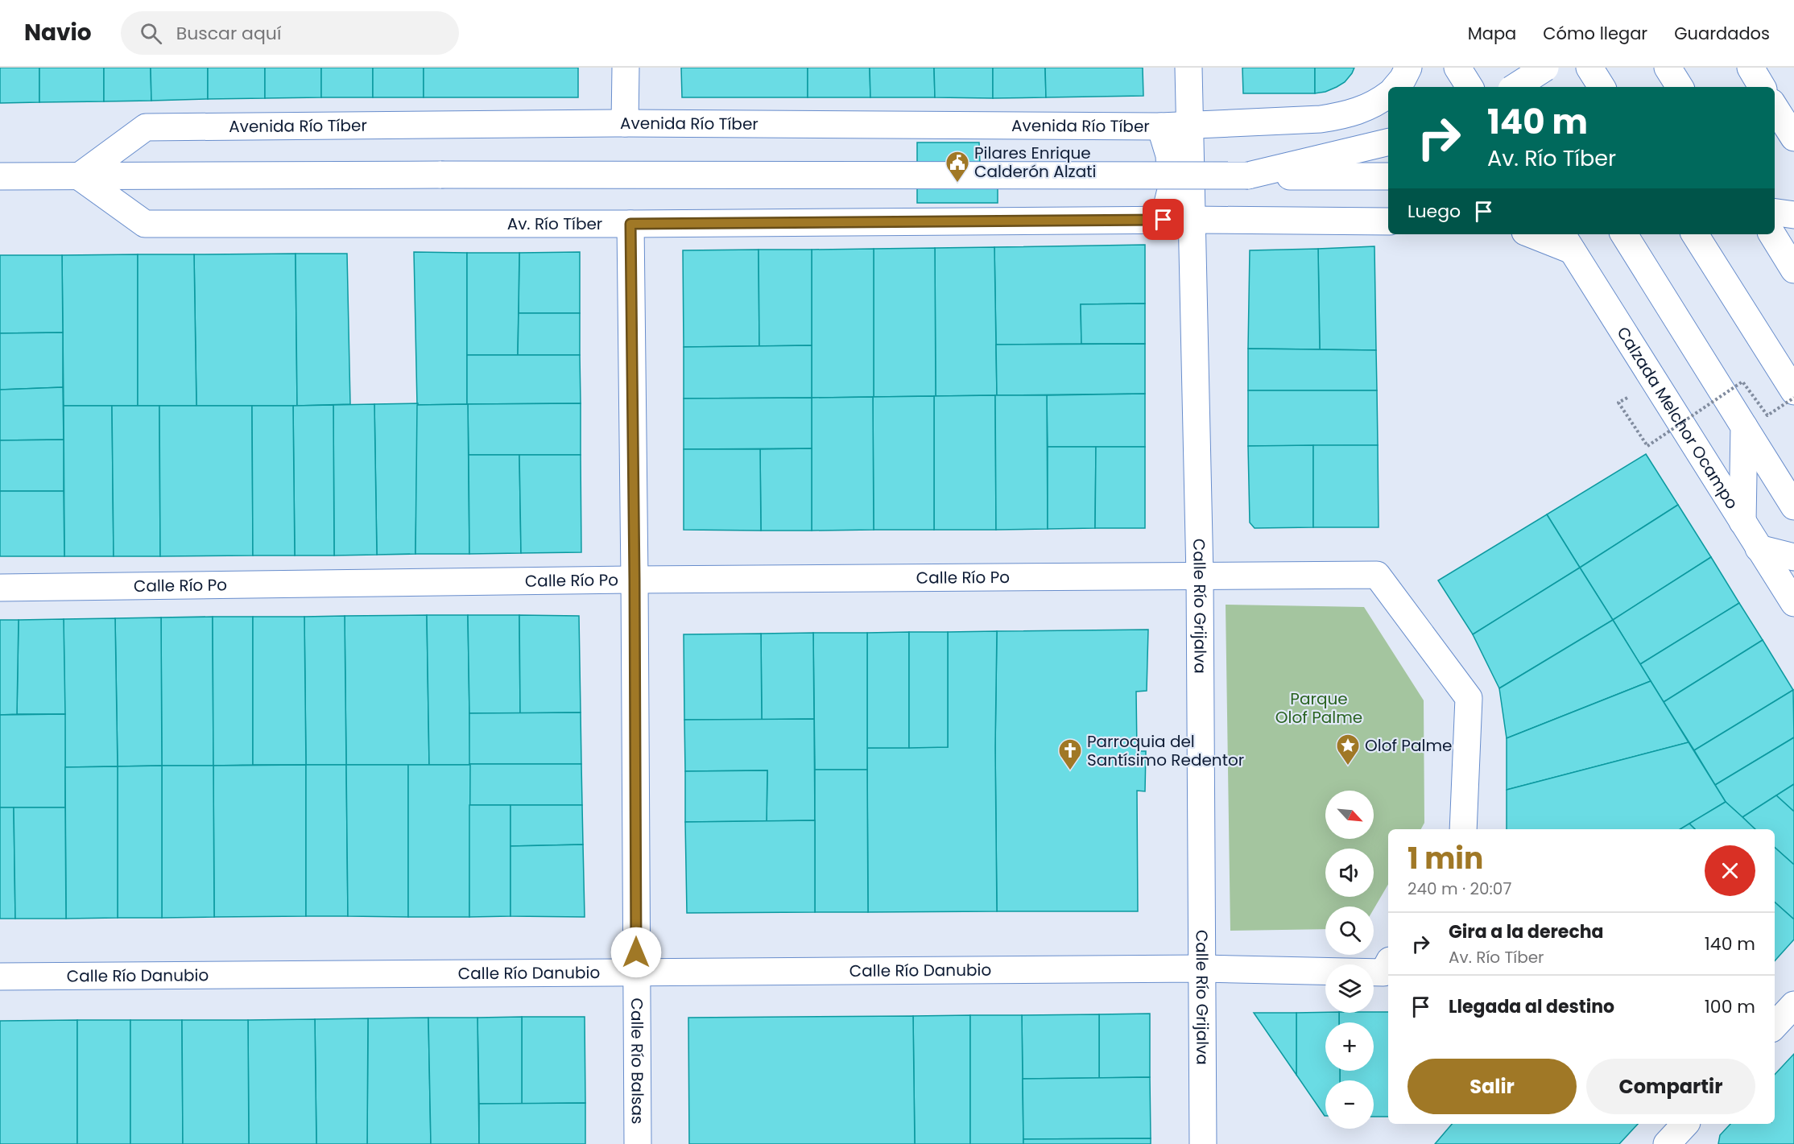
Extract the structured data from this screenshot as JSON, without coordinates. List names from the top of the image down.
{
  "streets": {
    "main road": [
      "Avenida Río Tíber",
      "Av. Río Tíber",
      "Calzada Melchor Ocampo",
      "Calle Río Po",
      "Calle Río Grijalva",
      "Calle Río Danubio",
      "Calle Río Balsas"
    ]
  },
  "crossings": [
    ["Avenida Río Tíber", "Av. Río Tíber"],
    ["Avenida Río Tíber", "Calle Río Grijalva"],
    ["Av. Río Tíber", "Calle Río Grijalva"],
    ["Av. Río Tíber", "Calle Río Balsas"],
    ["Calle Río Po", "Calle Río Grijalva"],
    ["Calle Río Po", "Calle Río Balsas"],
    ["Calle Río Grijalva", "Calle Río Danubio"],
    ["Calle Río Danubio", "Calle Río Balsas"]
  ],
  "parks": ["Parque Olof Palme"],
  "places": {
    "public building": ["Pilares Enrique Calderón Alzati"],
    "place": ["Olof Palme"],
    "church": ["Parroquia del Santísimo Redentor"]
  },
  "north": "bottom right",
  "page": {
    "header": "Navio",
    "search": "Buscar aquí",
    "nav": ["Mapa", "Cómo llegar", "Guardados"],
    "turn": ["140 m", "Av. Río Tíber"],
    "then": "Luego",
    "map_buttons": ["+", "−"],
    "heading": ["1 min", "240 m · 20:07"],
    "list": [
      {
        "name": "Gira a la derecha",
        "note": "Av. Río Tíber",
        "value": "140 m"
      },
      {
        "name": "Llegada al destino",
        "value": "100 m"
      }
    ],
    "buttons": ["Salir", "Compartir"]
  }
}
